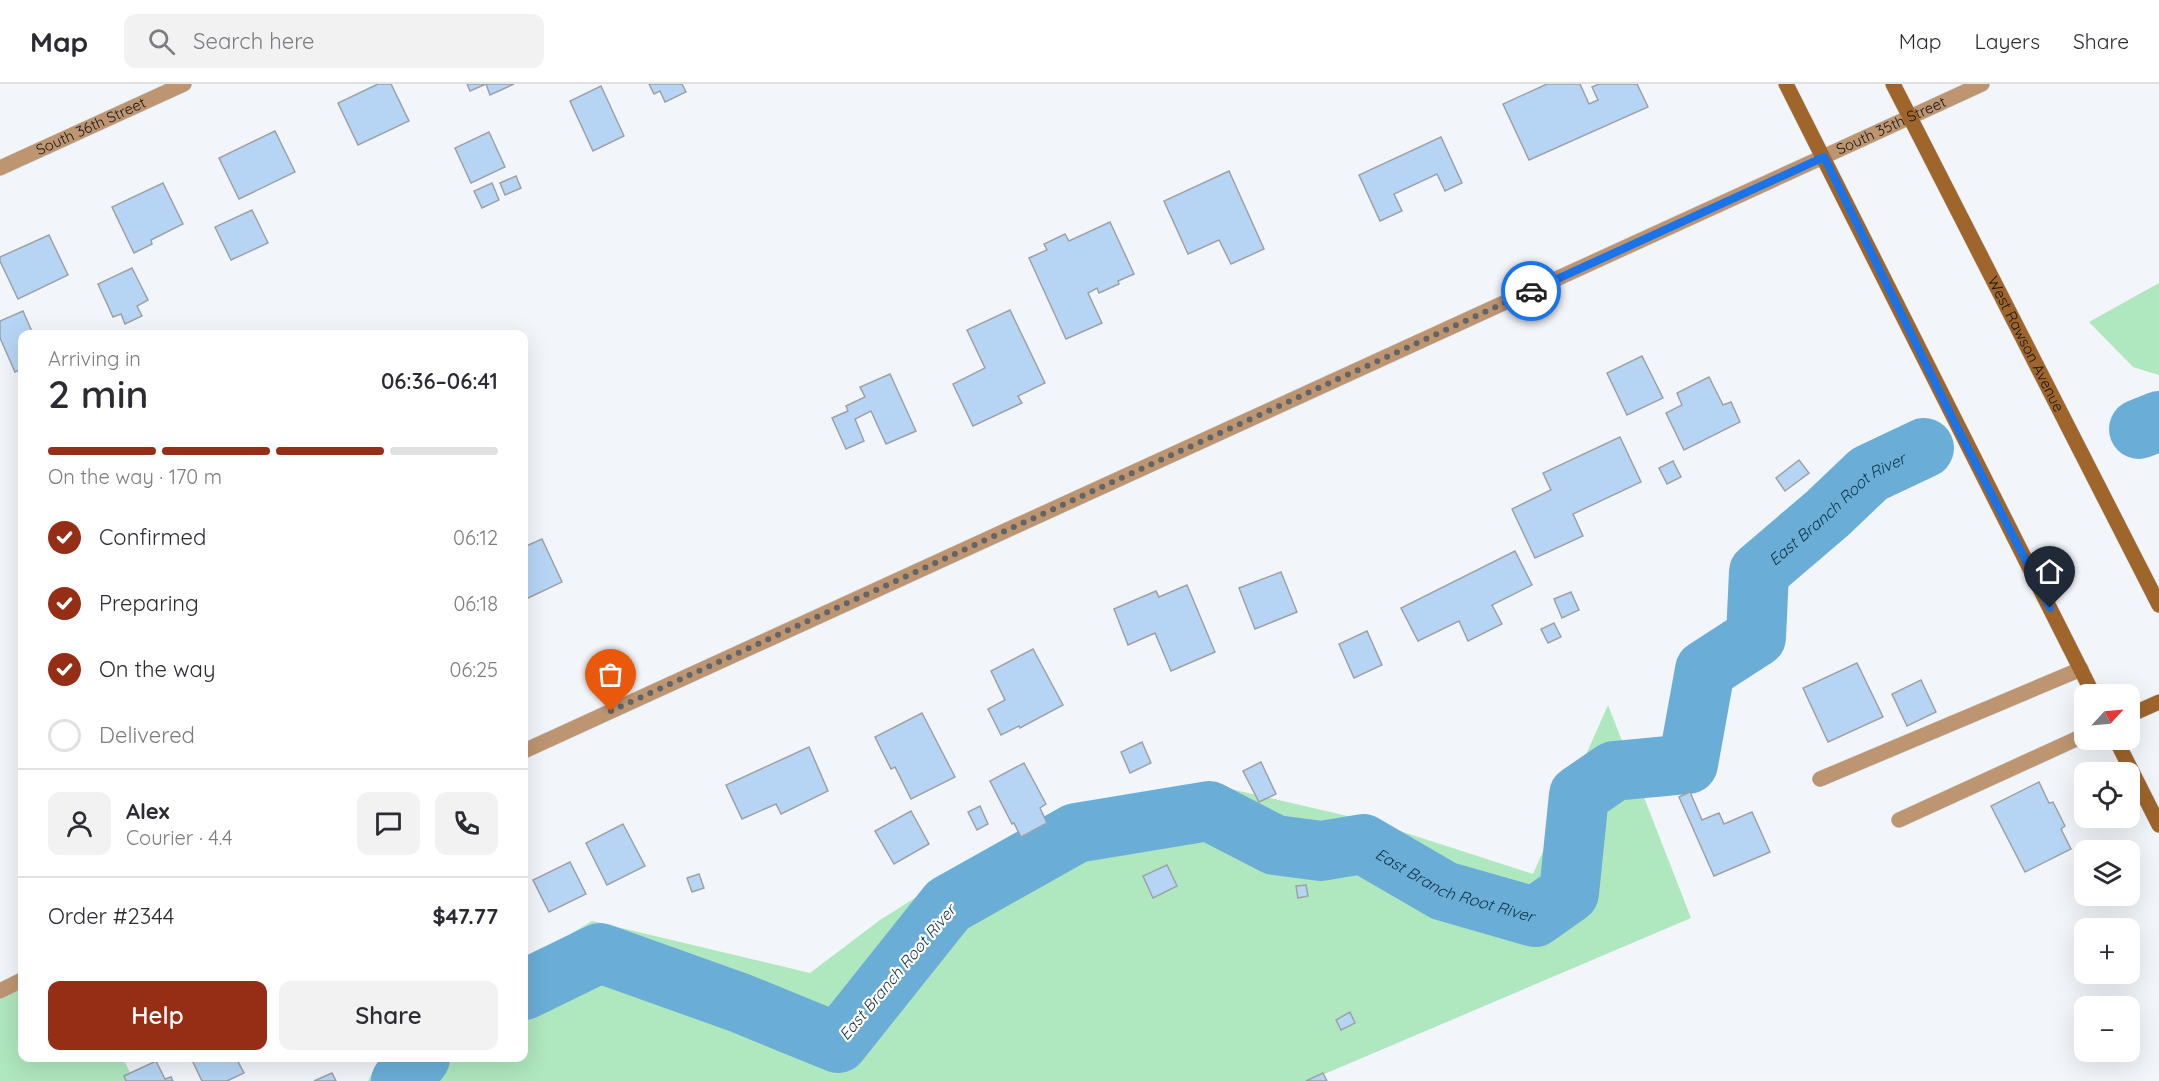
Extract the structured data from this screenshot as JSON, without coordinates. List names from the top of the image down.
{
  "streets": {
    "main road": ["West Rawson Avenue"],
    "street": ["South 36th Street", "South 35th Street"]
  },
  "crossings": [
    ["South 35th Street", "West Rawson Avenue"]
  ],
  "water": ["East Branch Root River"],
  "north": "top right",
  "page": {
    "header": "Map",
    "search": "Search here",
    "nav": ["Map", "Layers", "Share"],
    "heading": ["2 min", "Arriving in", "06:36–06:41"],
    "panel": [
      "Alex",
      "Courier · 4.4",
      "Order #2344",
      "$47.77"
    ],
    "bar": "On the way · 170 m",
    "list": [
      ["Confirmed", "06:12"],
      ["Preparing", "06:18"],
      ["On the way", "06:25"],
      "Delivered"
    ],
    "map_buttons": ["+", "−"],
    "buttons": ["Help", "Share"]
  }
}
